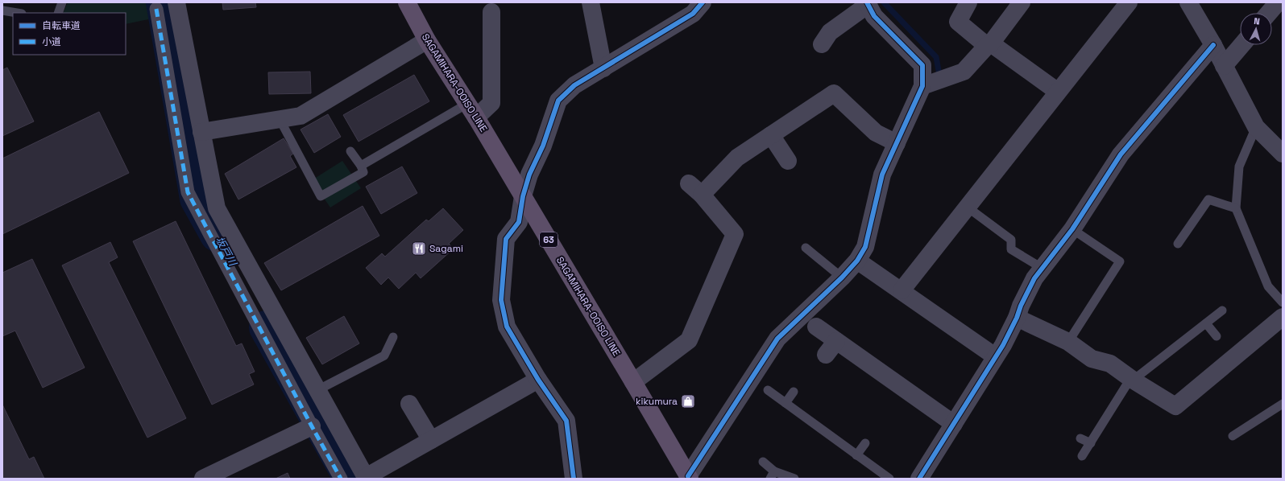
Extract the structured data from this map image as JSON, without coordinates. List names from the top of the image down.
{
  "streets": {
    "main road": ["SAGAMIHARA-OOISO LINE", "63"]
  },
  "water": ["坂戸川"],
  "places": {
    "restaurant": ["Sagami"],
    "shop": ["kikumura"]
  },
  "legend": ["自転車道", "小道"],
  "north": "top"
}
